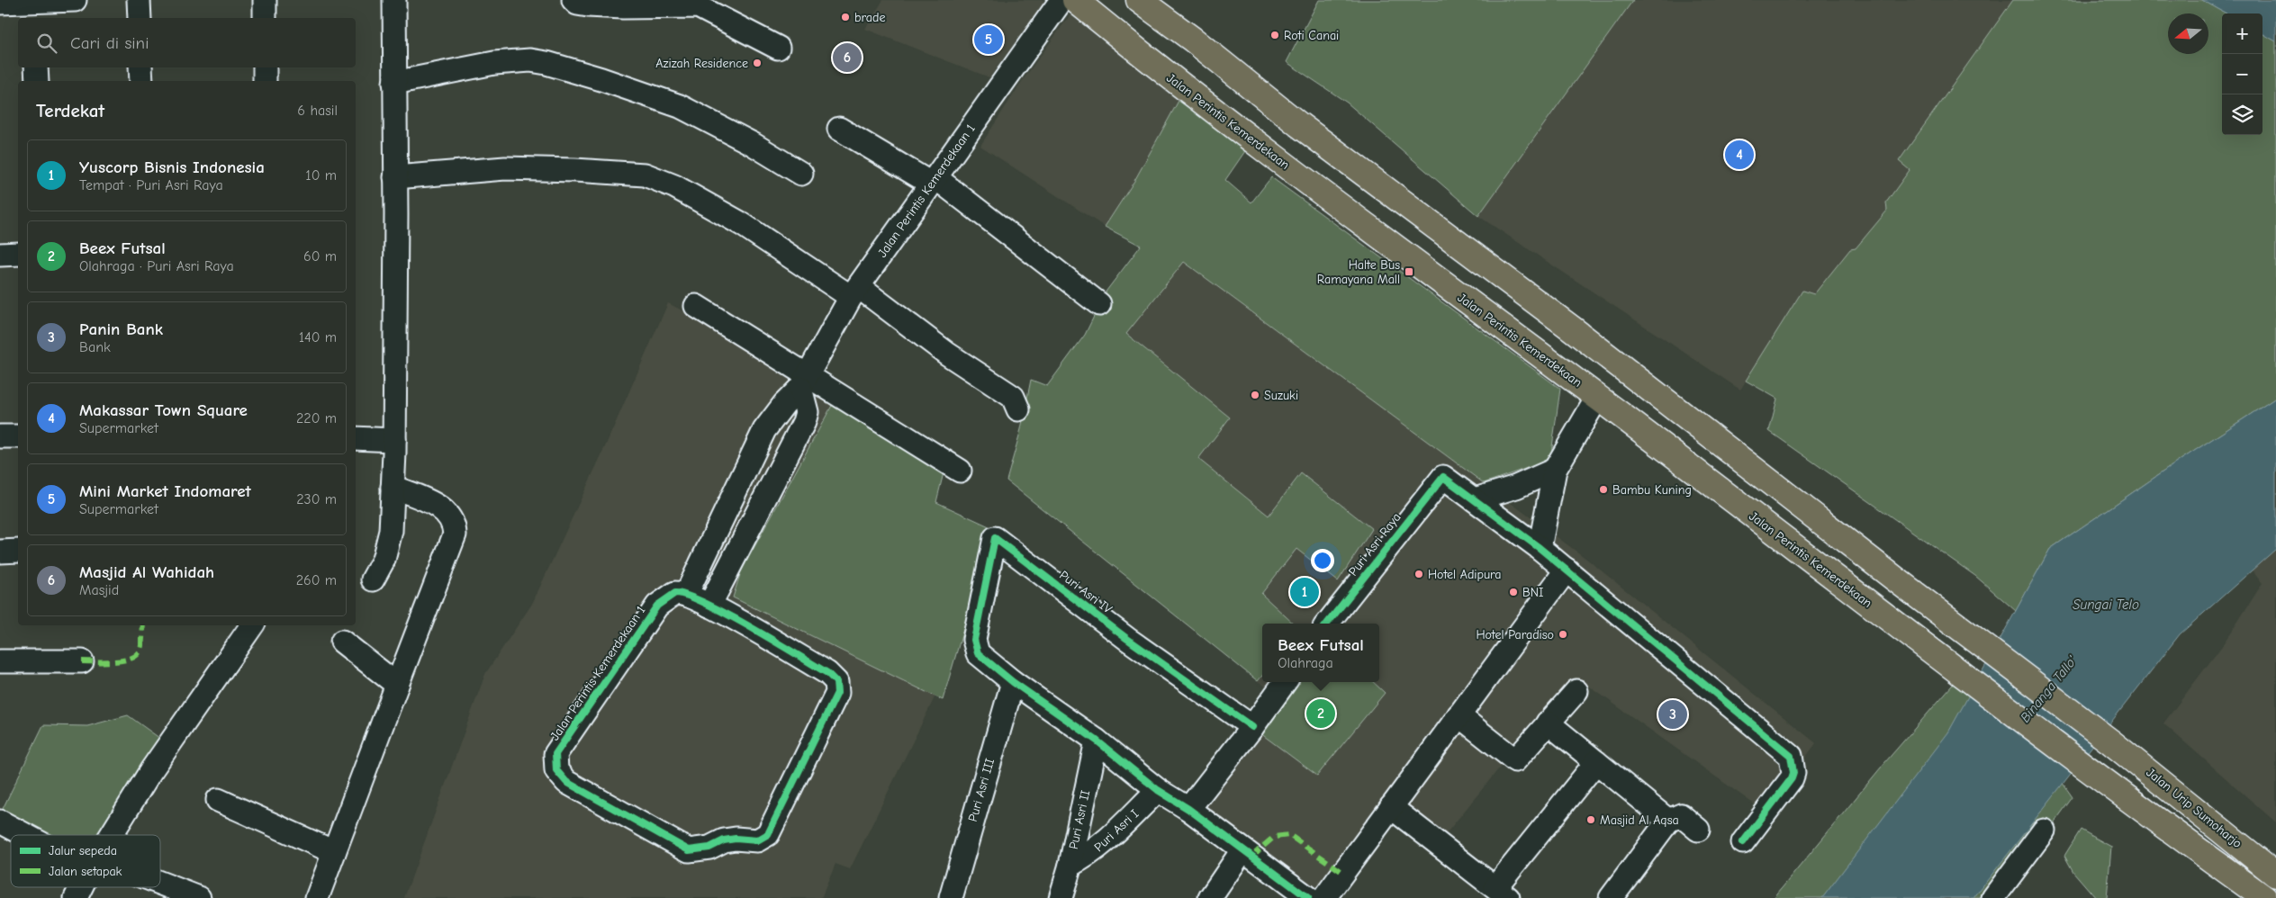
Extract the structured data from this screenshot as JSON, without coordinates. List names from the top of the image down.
{
  "streets": {
    "highway": ["Jalan Perintis Kemerdekaan", "Jalan Urip Sumoharjo"],
    "street": [
      "Jalan Perintis Kemerdekaan 1",
      "Puri Asri Raya",
      "Puri Asri IV",
      "Puri Asri III",
      "Puri Asri II",
      "Puri Asri I"
    ]
  },
  "crossings": [
    ["Puri Asri IV", "Puri Asri III"],
    ["Puri Asri II", "Puri Asri I"]
  ],
  "water": ["Sungai Telo", "Binanga Tallo'"],
  "places": {
    "other": [
      "brade",
      "Roti Canai",
      "Azizah Residence",
      "Suzuki",
      "Bambu Kuning",
      "Hotel Adipura",
      "BNI",
      "Hotel Paradiso",
      "Masjid Al Aqsa"
    ],
    "transit": ["Halte Bus Ramayana Mall"]
  },
  "legend": ["Jalur sepeda", "Jalan setapak"],
  "north": "left",
  "page": {
    "map_buttons": ["+", "−"],
    "search": "Cari di sini",
    "pins": [
      "5",
      "6",
      "4",
      "1",
      "2",
      "3"
    ],
    "heading": ["Terdekat", "6 hasil"],
    "list": [
      {
        "mark": "1",
        "name": "Yuscorp Bisnis Indonesia",
        "note": "Tempat · Puri Asri Raya",
        "value": "10 m"
      },
      {
        "mark": "2",
        "name": "Beex Futsal",
        "note": "Olahraga · Puri Asri Raya",
        "value": "60 m"
      },
      {
        "mark": "3",
        "name": "Panin Bank",
        "note": "Bank",
        "value": "140 m"
      },
      {
        "mark": "4",
        "name": "Makassar Town Square",
        "note": "Supermarket",
        "value": "220 m"
      },
      {
        "mark": "5",
        "name": "Mini Market Indomaret",
        "note": "Supermarket",
        "value": "230 m"
      },
      {
        "mark": "6",
        "name": "Masjid Al Wahidah",
        "note": "Masjid",
        "value": "260 m"
      }
    ],
    "popup": ["Beex Futsal", "Olahraga"]
  }
}
